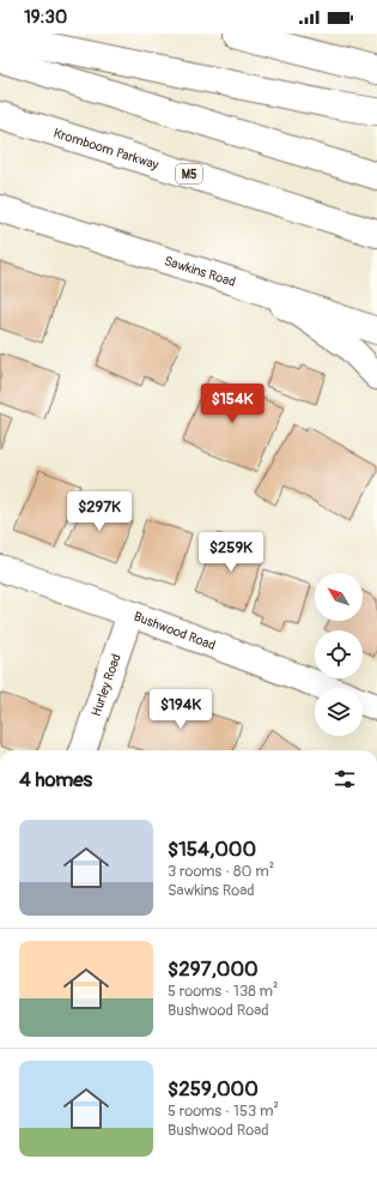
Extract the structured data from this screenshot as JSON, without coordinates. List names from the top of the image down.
{
  "streets": {
    "main road": [
      "Kromboom Parkway",
      "M5",
      "Sawkins Road",
      "Bushwood Road",
      "Hurley Road"
    ]
  },
  "crossings": [
    ["Bushwood Road", "Hurley Road"]
  ],
  "north": "top left",
  "page": {
    "status": "19:30",
    "price": [
      "$154K",
      "$297K",
      "$259K",
      "$194K"
    ],
    "heading": "4 homes",
    "list": [
      {
        "name": "$154,000",
        "note": "3 rooms · 80 m² · Sawkins Road"
      },
      {
        "name": "$297,000",
        "note": "5 rooms · 138 m² · Bushwood Road"
      },
      {
        "name": "$259,000",
        "note": "5 rooms · 153 m² · Bushwood Road"
      }
    ]
  }
}
